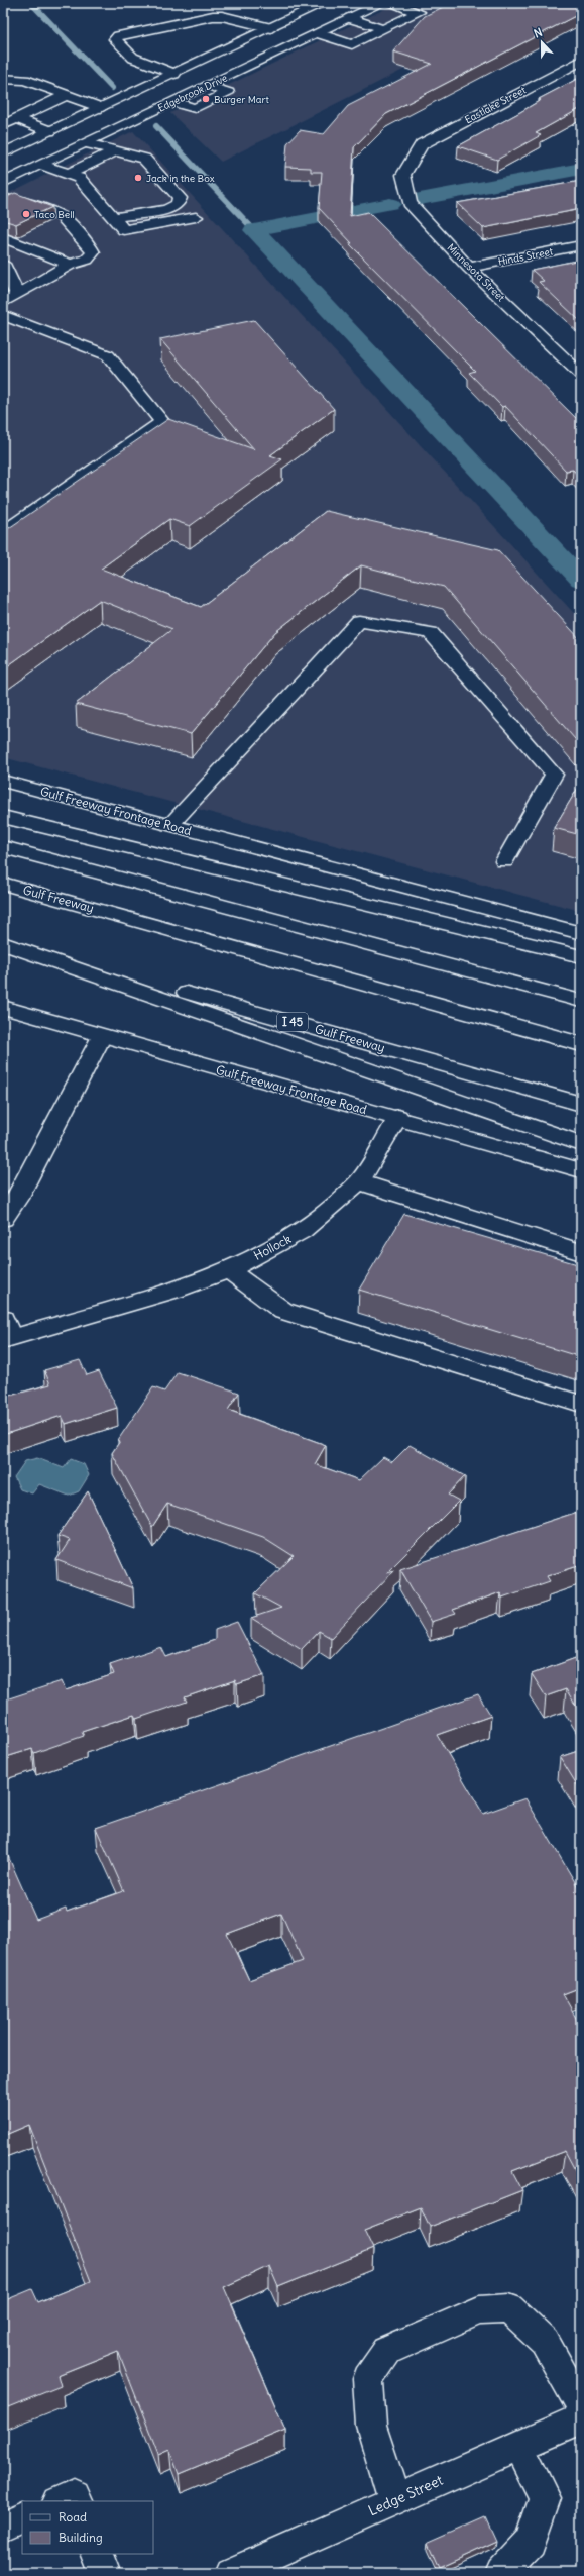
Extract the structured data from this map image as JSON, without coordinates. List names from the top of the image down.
{
  "streets": {
    "main road": [
      "Edgebrook Drive",
      "Eastlake Street",
      "Hinds Street",
      "Minnesota Street",
      "Gulf Freeway Frontage Road",
      "Gulf Freeway",
      "I 45",
      "Hollock",
      "Ledge Street"
    ]
  },
  "crossings": [
    ["Eastlake Street", "Minnesota Street"],
    ["Hinds Street", "Minnesota Street"],
    ["Gulf Freeway Frontage Road", "Hollock"]
  ],
  "places": ["Burger Mart", "Jack in the Box", "Taco Bell"],
  "legend": ["Road", "Building"],
  "north": "top"
}
